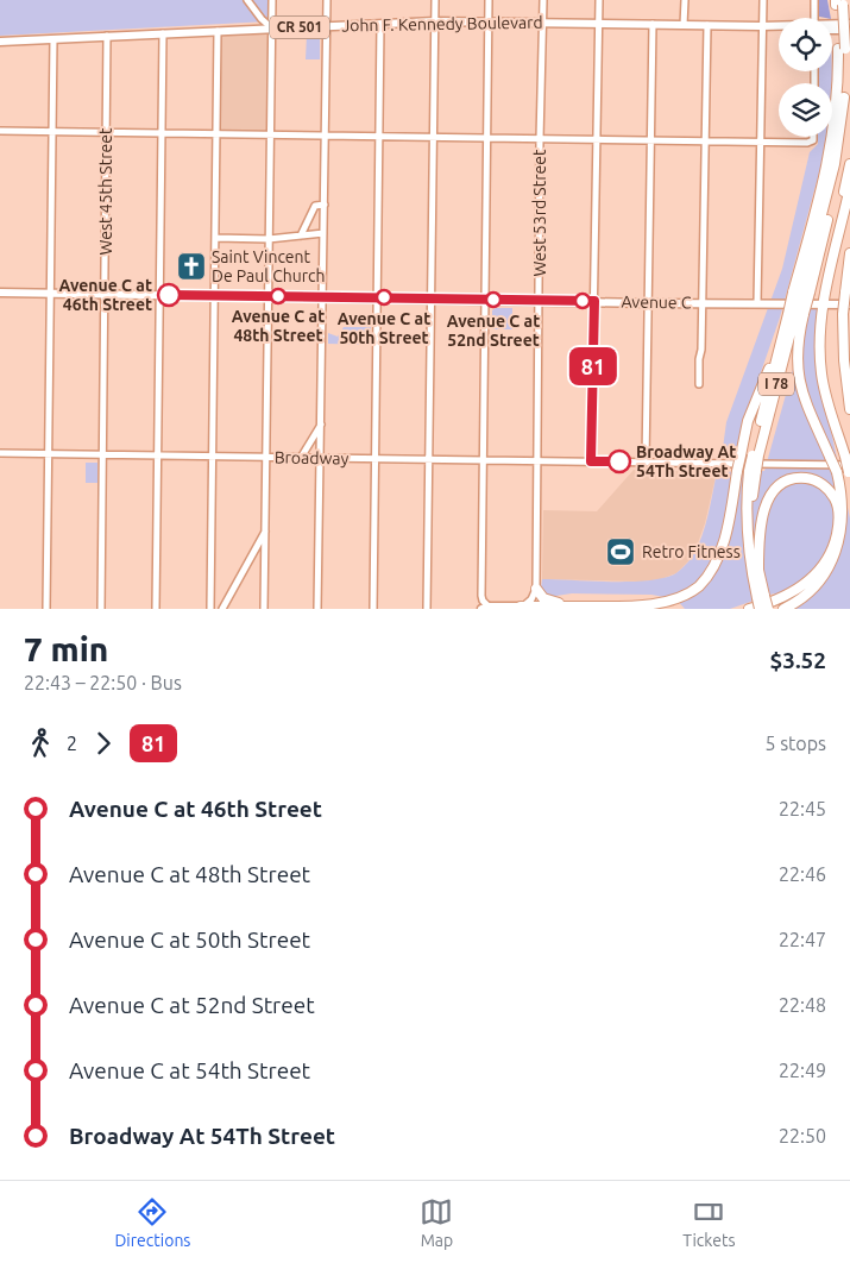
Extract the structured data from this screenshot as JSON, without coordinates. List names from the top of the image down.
{
  "streets": {
    "highway": ["I 78"],
    "main road": ["John F. Kennedy Boulevard", "CR 501", "Avenue C"],
    "street": ["West 45th Street", "West 53rd Street", "Broadway"]
  },
  "crossings": [
    ["John F. Kennedy Boulevard", "West 45th Street"],
    ["John F. Kennedy Boulevard", "West 53rd Street"],
    ["West 45th Street", "Avenue C"],
    ["West 45th Street", "Broadway"],
    ["West 53rd Street", "Avenue C"],
    ["West 53rd Street", "Broadway"]
  ],
  "places": {
    "church": ["Saint Vincent De Paul Church"],
    "other": [
      "Avenue C at 46th Street",
      "Avenue C at 48th Street",
      "Avenue C at 50th Street",
      "Avenue C at 52nd Street",
      "Broadway At 54Th Street"
    ],
    "sports": ["Retro Fitness"]
  },
  "lines": ["bus line 81"],
  "page": {
    "on_map": "81",
    "heading": ["7 min", "22:43 – 22:50 · Bus", "$3.52"],
    "legs": ["2", "81", "5 stops"],
    "list": [
      {
        "name": "Avenue C at 46th Street",
        "value": "22:45"
      },
      {
        "name": "Avenue C at 48th Street",
        "value": "22:46"
      },
      {
        "name": "Avenue C at 50th Street",
        "value": "22:47"
      },
      {
        "name": "Avenue C at 52nd Street",
        "value": "22:48"
      },
      {
        "name": "Avenue C at 54th Street",
        "value": "22:49"
      },
      {
        "name": "Broadway At 54Th Street",
        "value": "22:50"
      }
    ],
    "tabs": ["Directions", "Map", "Tickets"]
  }
}
